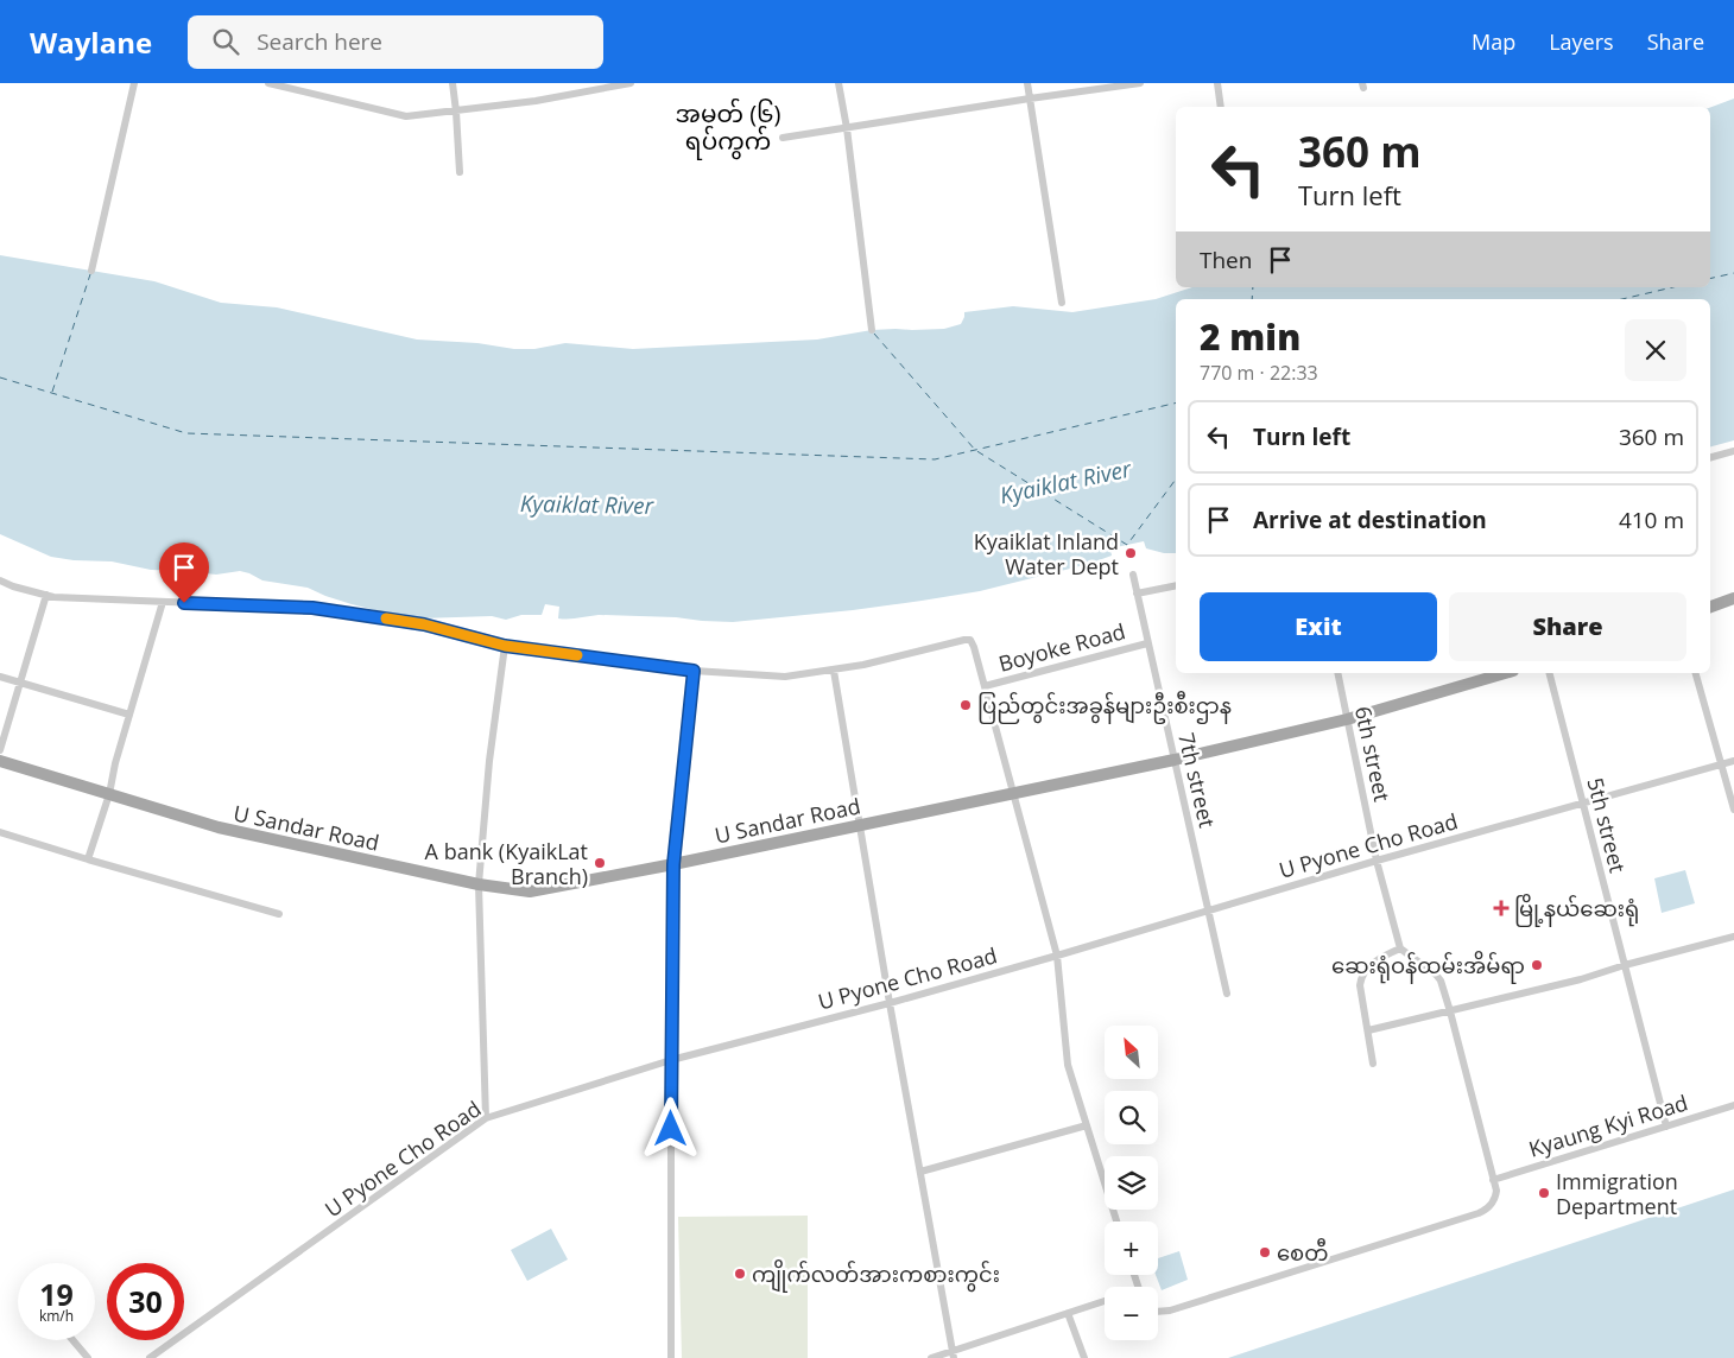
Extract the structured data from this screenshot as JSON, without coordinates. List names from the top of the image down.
{
  "streets": {
    "main road": ["U Sandar Road"],
    "street": [
      "Boyoke Road",
      "6th street",
      "7th street",
      "5th street",
      "U Pyone Cho Road",
      "Kyaung Kyi Road"
    ]
  },
  "crossings": [
    ["Boyoke Road", "7th street"],
    ["6th street", "U Sandar Road"],
    ["6th street", "U Pyone Cho Road"],
    ["7th street", "U Sandar Road"],
    ["7th street", "U Pyone Cho Road"],
    ["5th street", "U Pyone Cho Road"],
    ["5th street", "Kyaung Kyi Road"]
  ],
  "districts": ["အမှတ် (၆) ရပ်ကွက်"],
  "water": ["Kyaiklat River"],
  "places": {
    "other": [
      "Kyaiklat Inland Water Dept",
      "ပြည်တွင်းအခွန်များဦးစီးဌာန",
      "A bank (KyaikLat Branch)",
      "ဆေးရုံဝန်ထမ်းအိမ်ရာ",
      "Immigration Department",
      "စေတီ",
      "ကျိုက်လတ်အားကစားကွင်း"
    ],
    "health": ["မြို့နယ်ဆေးရုံ"]
  },
  "north": "top left",
  "page": {
    "header": "Waylane",
    "search": "Search here",
    "nav": ["Map", "Layers", "Share"],
    "turn": ["360 m", "Turn left"],
    "then": "Then",
    "heading": ["2 min", "770 m · 22:33"],
    "list": [
      {
        "name": "Turn left",
        "value": "360 m"
      },
      {
        "name": "Arrive at destination",
        "value": "410 m"
      }
    ],
    "buttons": ["Exit", "Share"],
    "map_buttons": ["+", "−"],
    "speed": "19 km/h",
    "limit": "30"
  }
}
